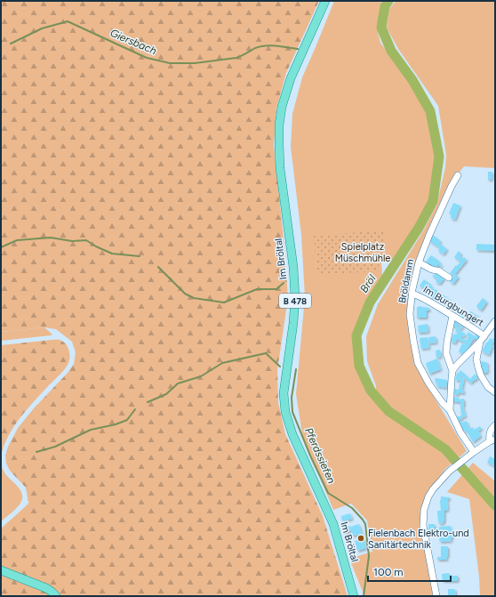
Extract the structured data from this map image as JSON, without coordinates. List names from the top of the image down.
{
  "streets": {
    "main road": ["Im Bröltal", "B 478"],
    "street": ["Bröldamm", "Im Burgbungert"]
  },
  "crossings": [
    ["Bröldamm", "Im Burgbungert"]
  ],
  "water": ["Giersbach", "Bröl", "Pferdssiefen"],
  "parks": ["Spielplatz Müschmühle"],
  "places": ["Fielenbach Elektro-und Sanitärtechnik"],
  "scale_bar": "100 m"
}
